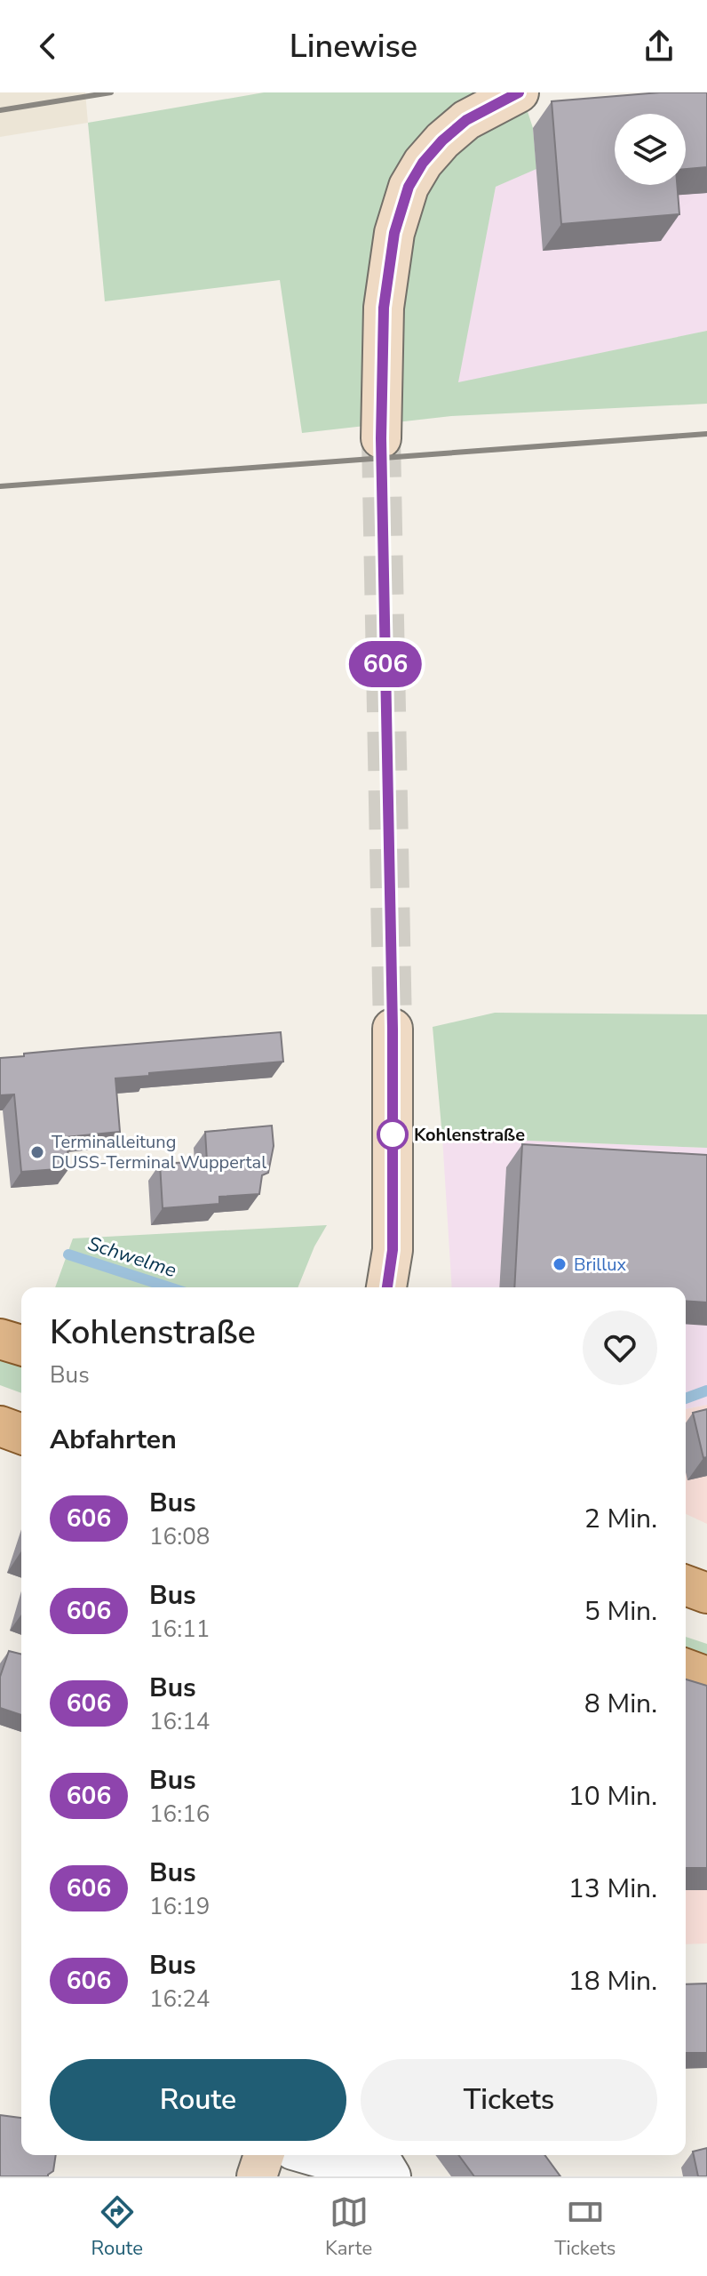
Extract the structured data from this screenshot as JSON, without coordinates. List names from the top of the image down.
{
  "water": ["Schwelme"],
  "places": ["Kohlenstraße", "Terminalleitung DUSS-Terminal Wuppertal", "Brillux"],
  "lines": ["bus line 606"],
  "page": {
    "header": "Linewise",
    "on_map": "606",
    "heading": [
      ["Kohlenstraße", "Bus"],
      "Abfahrten"
    ],
    "list": [
      {
        "mark": "606",
        "name": "Bus",
        "note": "16:08",
        "value": "2 Min."
      },
      {
        "mark": "606",
        "name": "Bus",
        "note": "16:11",
        "value": "5 Min."
      },
      {
        "mark": "606",
        "name": "Bus",
        "note": "16:14",
        "value": "8 Min."
      },
      {
        "mark": "606",
        "name": "Bus",
        "note": "16:16",
        "value": "10 Min."
      },
      {
        "mark": "606",
        "name": "Bus",
        "note": "16:19",
        "value": "13 Min."
      },
      {
        "mark": "606",
        "name": "Bus",
        "note": "16:24",
        "value": "18 Min."
      }
    ],
    "buttons": ["Route", "Tickets"],
    "tabs": ["Route", "Karte", "Tickets"]
  }
}
